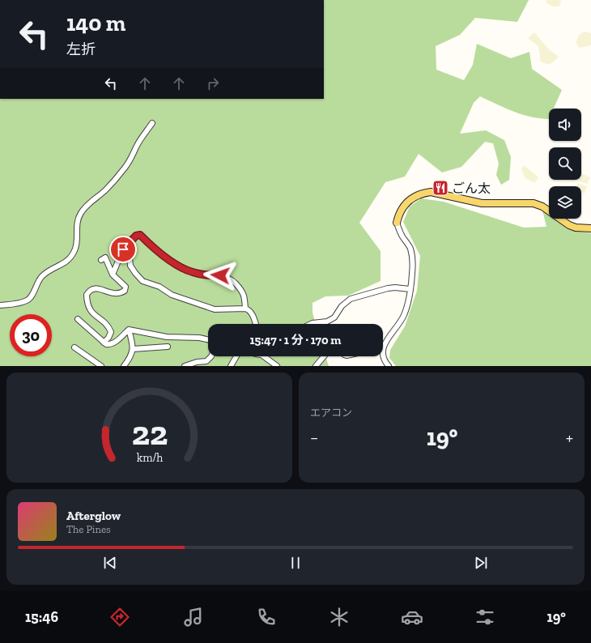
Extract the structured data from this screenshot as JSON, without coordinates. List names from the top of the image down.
{
  "places": {
    "restaurant": ["ごん太"]
  },
  "page": {
    "turn": ["140 m", "左折"],
    "limit": "30",
    "trip": "15:47 · 1 分 · 170 m",
    "tile": "エアコン",
    "heat": ["−", "19°", "+"],
    "song": ["Afterglow", "The Pines"],
    "tabs": ["15:46", "19°"],
    "gauge": ["22", "km/h"]
  }
}
